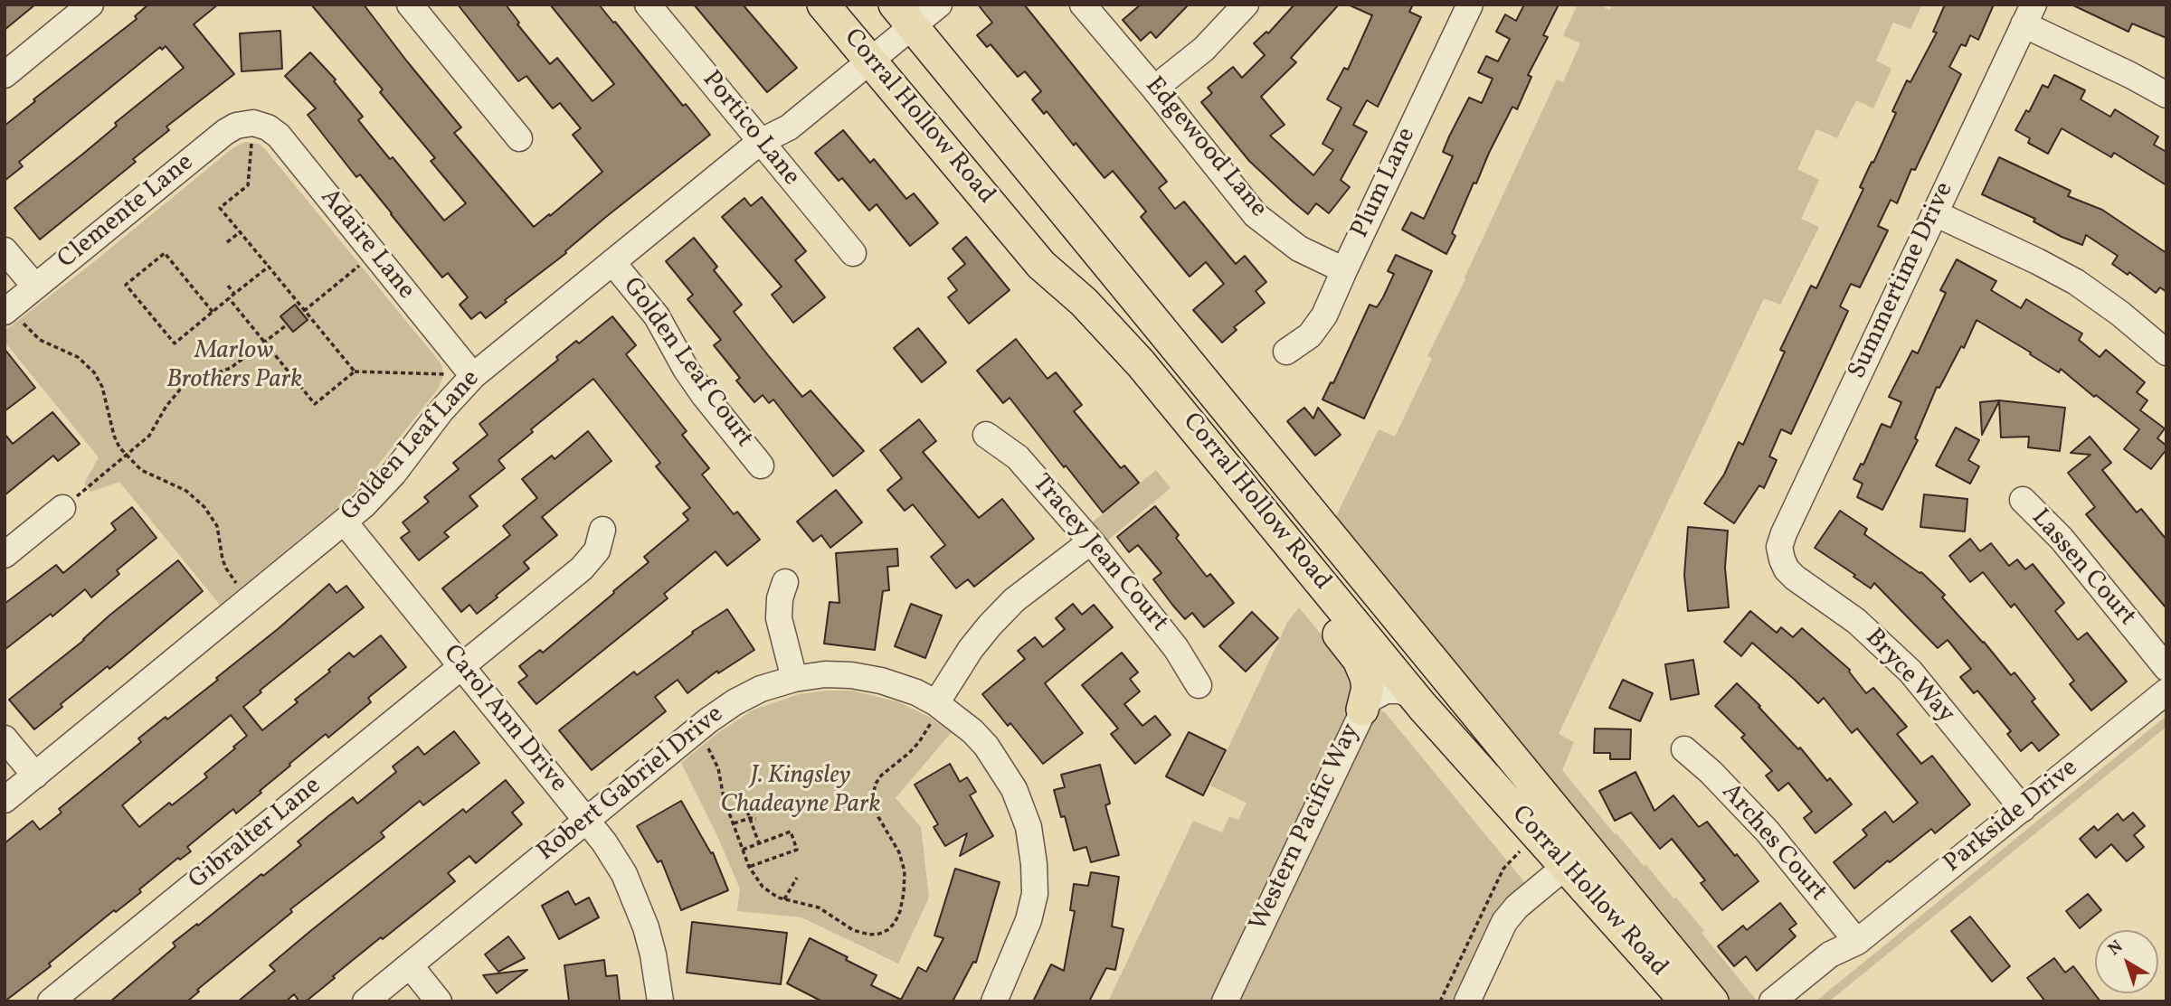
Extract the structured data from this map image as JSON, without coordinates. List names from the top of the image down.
{
  "streets": {
    "main road": ["Corral Hollow Road"],
    "street": [
      "Portico Lane",
      "Edgewood Lane",
      "Plum Lane",
      "Clemente Lane",
      "Adaire Lane",
      "Summertime Drive",
      "Golden Leaf Court",
      "Golden Leaf Lane",
      "Tracey Jean Court",
      "Lassen Court",
      "Bryce Way",
      "Carol Ann Drive",
      "Robert Gabriel Drive",
      "Parkside Drive",
      "Western Pacific Way",
      "Gibralter Lane",
      "Arches Court"
    ]
  },
  "crossings": [
    ["Corral Hollow Road", "Golden Leaf Lane"],
    ["Corral Hollow Road", "Western Pacific Way"],
    ["Portico Lane", "Golden Leaf Lane"],
    ["Edgewood Lane", "Plum Lane"],
    ["Clemente Lane", "Adaire Lane"],
    ["Adaire Lane", "Golden Leaf Lane"],
    ["Summertime Drive", "Bryce Way"],
    ["Golden Leaf Court", "Golden Leaf Lane"],
    ["Golden Leaf Lane", "Carol Ann Drive"],
    ["Bryce Way", "Parkside Drive"],
    ["Carol Ann Drive", "Robert Gabriel Drive"],
    ["Carol Ann Drive", "Gibralter Lane"],
    ["Parkside Drive", "Arches Court"]
  ],
  "parks": ["Marlow Brothers Park", "J. Kingsley Chadeayne Park"],
  "north": "top left"
}
